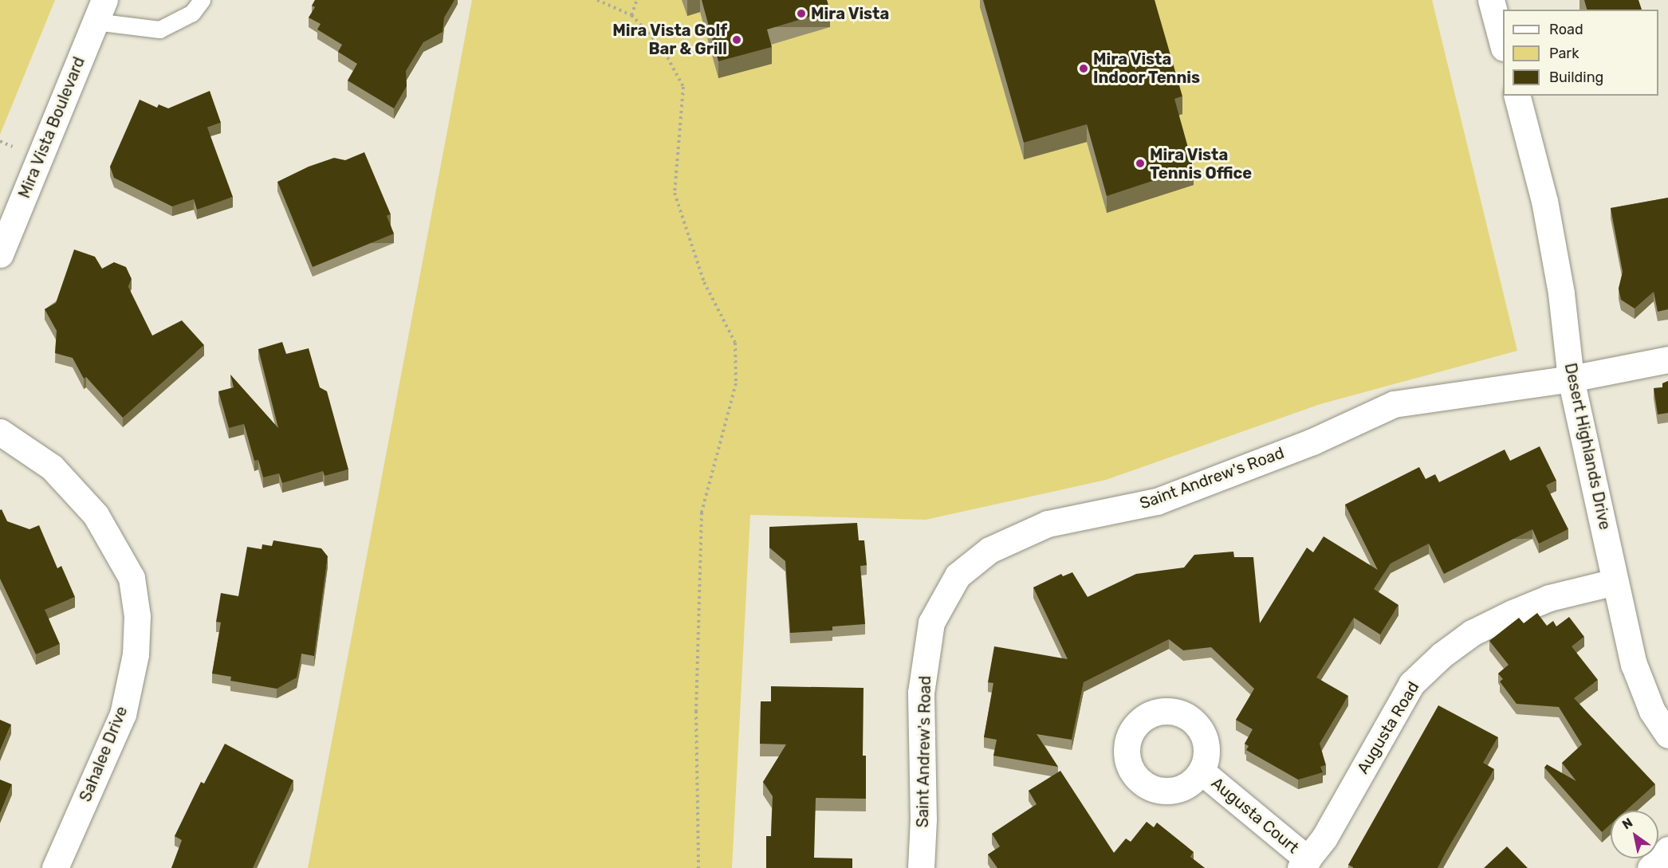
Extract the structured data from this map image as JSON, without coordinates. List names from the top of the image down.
{
  "streets": {
    "street": [
      "Mira Vista Boulevard",
      "Desert Highlands Drive",
      "Saint Andrew's Road",
      "Augusta Road",
      "Sahalee Drive",
      "Augusta Court"
    ]
  },
  "crossings": [
    ["Desert Highlands Drive", "Saint Andrew's Road"],
    ["Desert Highlands Drive", "Augusta Road"],
    ["Augusta Road", "Augusta Court"]
  ],
  "places": [
    "Mira Vista",
    "Mira Vista Golf Bar & Grill",
    "Mira Vista Indoor Tennis",
    "Mira Vista Tennis Office"
  ],
  "legend": ["Road", "Park", "Building"],
  "north": "top left"
}
